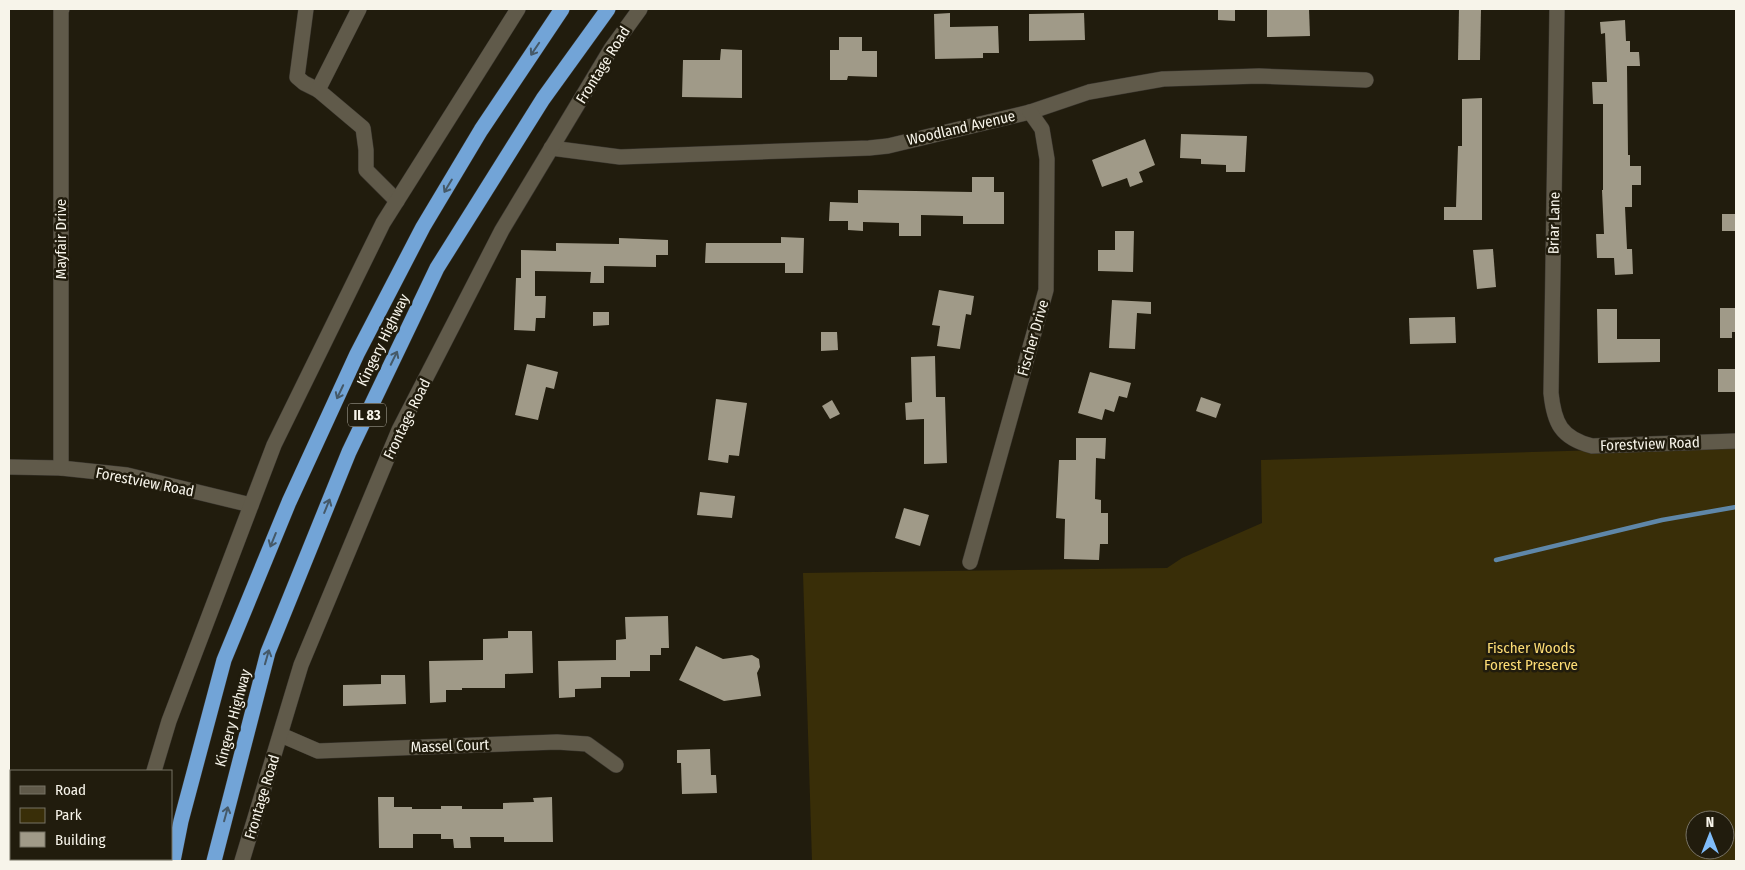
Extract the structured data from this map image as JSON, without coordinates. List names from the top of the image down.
{
  "streets": {
    "highway": ["Kingery Highway", "IL 83"],
    "street": [
      "Frontage Road",
      "Woodland Avenue",
      "Briar Lane",
      "Mayfair Drive",
      "Fischer Drive",
      "Forestview Road",
      "Massel Court"
    ]
  },
  "crossings": [
    ["Frontage Road", "Woodland Avenue"],
    ["Frontage Road", "Massel Court"],
    ["Woodland Avenue", "Fischer Drive"],
    ["Briar Lane", "Forestview Road"],
    ["Mayfair Drive", "Forestview Road"]
  ],
  "parks": ["Fischer Woods Forest Preserve"],
  "legend": ["Road", "Park", "Building"],
  "north": "top"
}
